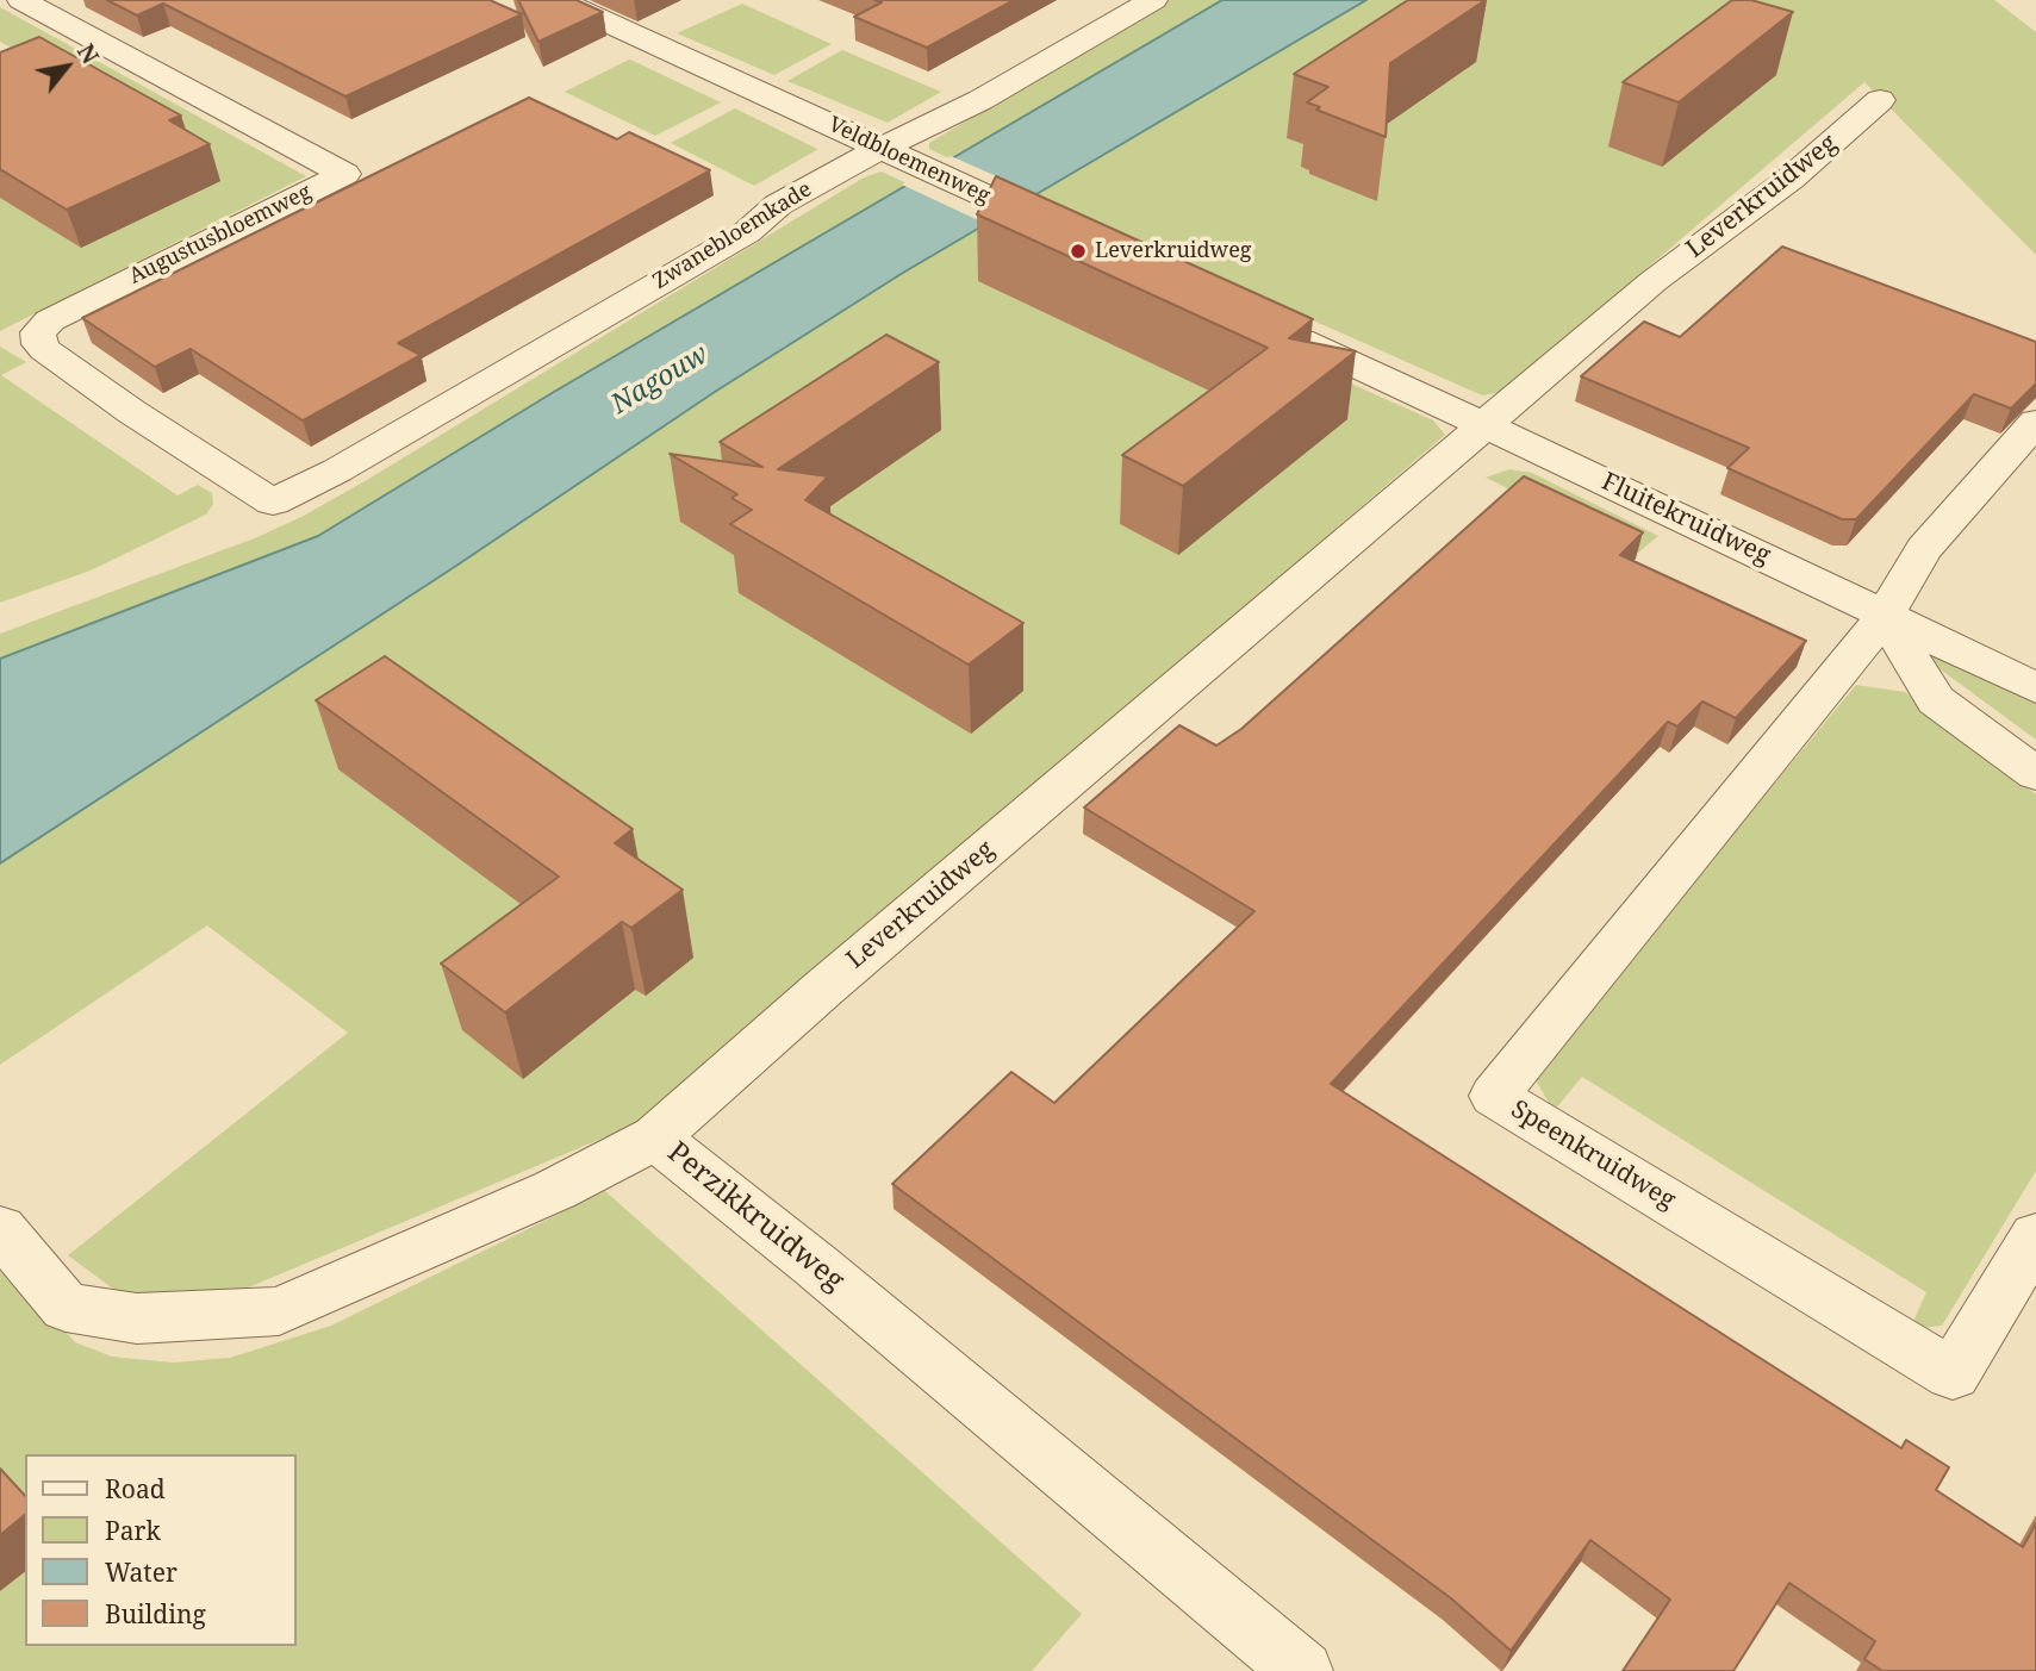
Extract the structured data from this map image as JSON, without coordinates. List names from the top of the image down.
{
  "streets": {
    "street": [
      "Veldbloemenweg",
      "Leverkruidweg",
      "Augustusbloemweg",
      "Zwanebloemkade",
      "Fluitekruidweg",
      "Speenkruidweg",
      "Perzikkruidweg"
    ]
  },
  "crossings": [
    ["Veldbloemenweg", "Zwanebloemkade"],
    ["Leverkruidweg", "Fluitekruidweg"],
    ["Leverkruidweg", "Perzikkruidweg"],
    ["Augustusbloemweg", "Zwanebloemkade"],
    ["Fluitekruidweg", "Speenkruidweg"]
  ],
  "water": ["Nagouw"],
  "places": ["Leverkruidweg"],
  "legend": [
    "Road",
    "Park",
    "Water",
    "Building"
  ],
  "north": "top right"
}
